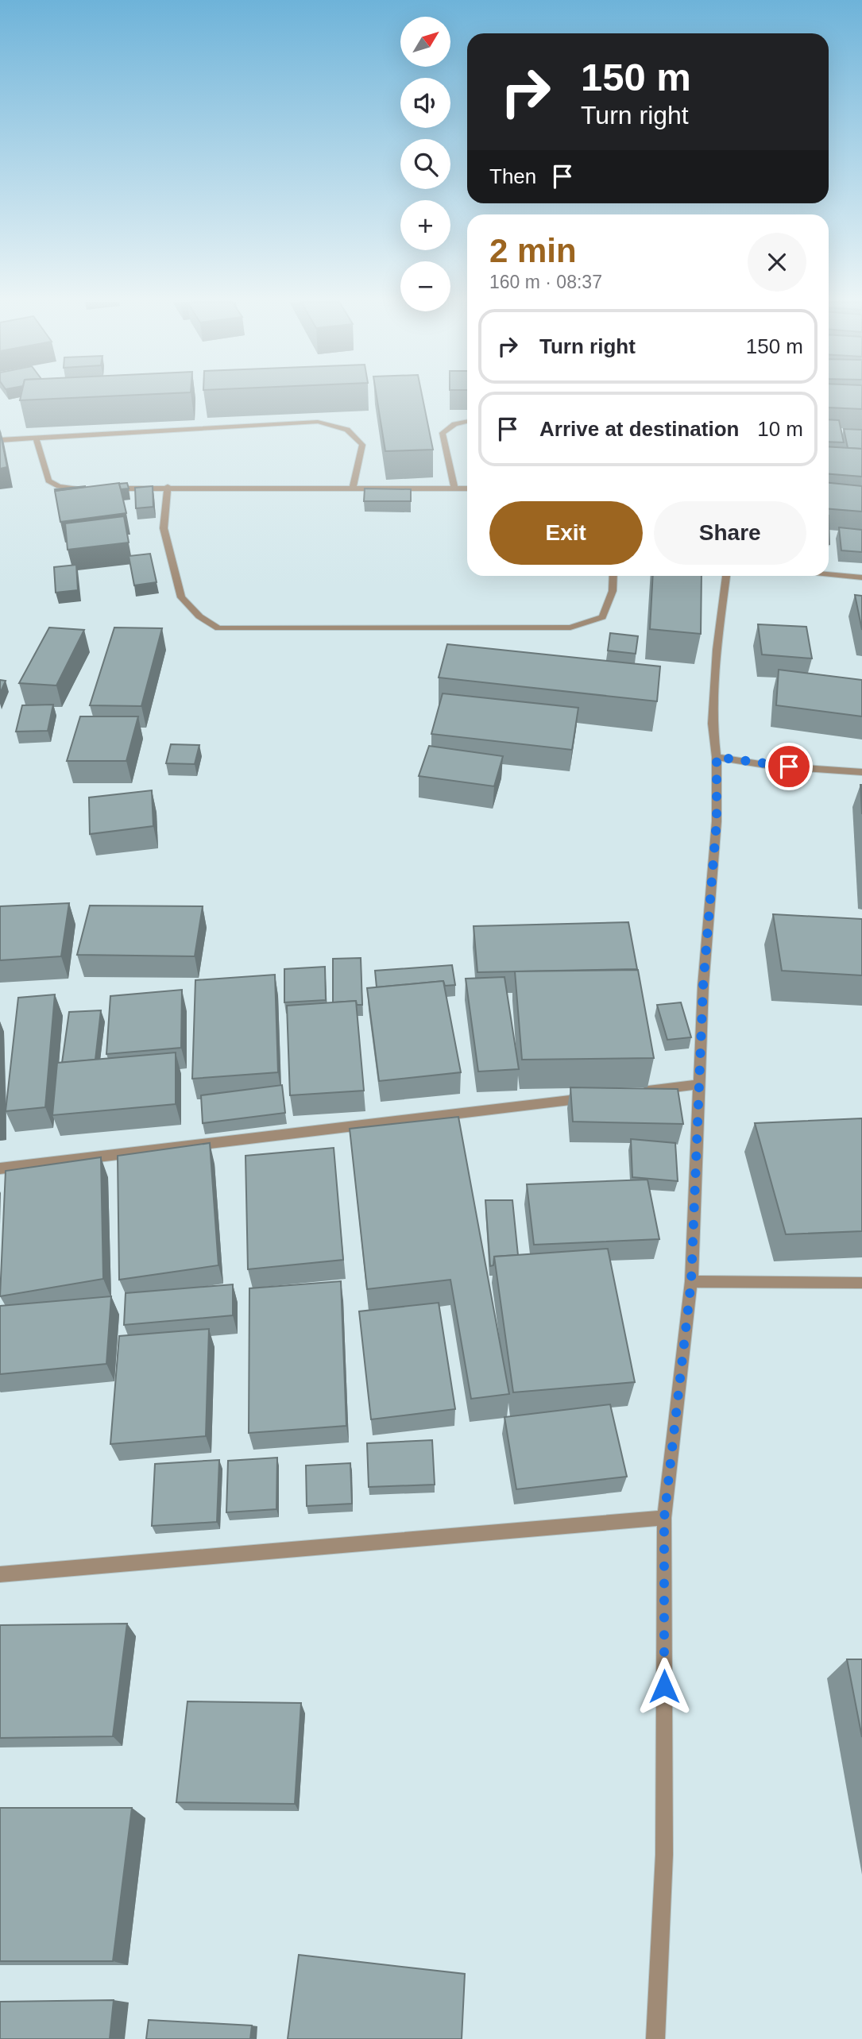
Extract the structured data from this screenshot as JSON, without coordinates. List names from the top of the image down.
{
  "north": "top right",
  "page": {
    "map_buttons": ["+", "−"],
    "turn": ["150 m", "Turn right"],
    "then": "Then",
    "heading": ["2 min", "160 m · 08:37"],
    "list": [
      {
        "name": "Turn right",
        "value": "150 m"
      },
      {
        "name": "Arrive at destination",
        "value": "10 m"
      }
    ],
    "buttons": ["Exit", "Share"]
  }
}
